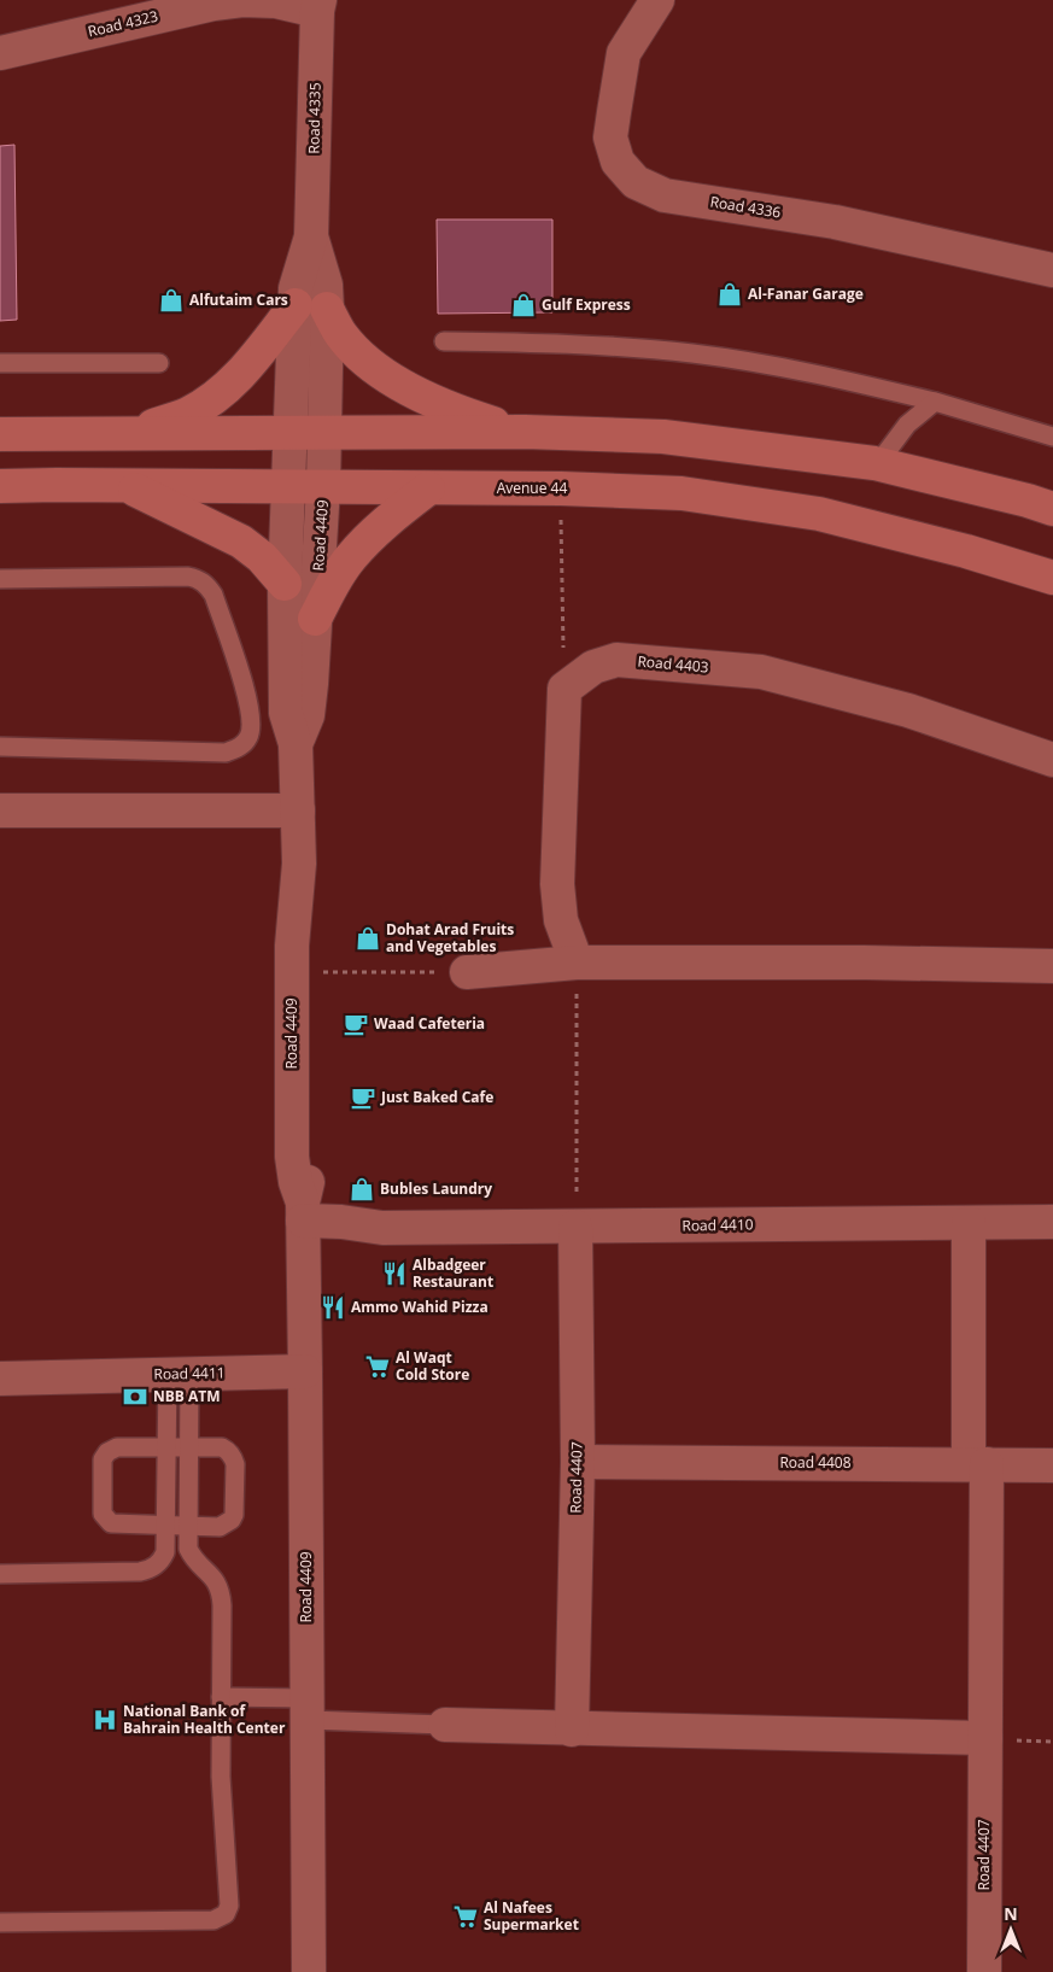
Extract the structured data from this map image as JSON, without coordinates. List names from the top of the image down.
{
  "streets": {
    "main road": ["Avenue 44"],
    "street": [
      "Road 4323",
      "Road 4335",
      "Road 4336",
      "Road 4409",
      "Road 4403",
      "Road 4410",
      "Road 4411",
      "Road 4408",
      "Road 4407"
    ]
  },
  "crossings": [
    ["Road 4323", "Road 4335"],
    ["Road 4335", "Road 4409"],
    ["Avenue 44", "Road 4409"],
    ["Road 4409", "Road 4410"],
    ["Road 4409", "Road 4411"],
    ["Road 4410", "Road 4407"],
    ["Road 4408", "Road 4407"]
  ],
  "places": {
    "shop": [
      "Al-Fanar Garage",
      "Alfutaim Cars",
      "Gulf Express",
      "Dohat Arad Fruits and Vegetables",
      "Bubles Laundry"
    ],
    "cafe": ["Waad Cafeteria", "Just Baked Cafe"],
    "restaurant": ["Albadgeer Restaurant", "Ammo Wahid Pizza"],
    "supermarket": ["Al Waqt Cold Store", "Al Nafees Supermarket"],
    "bank": ["NBB ATM"],
    "hospital": ["National Bank of Bahrain Health Center"]
  },
  "north": "top"
}
